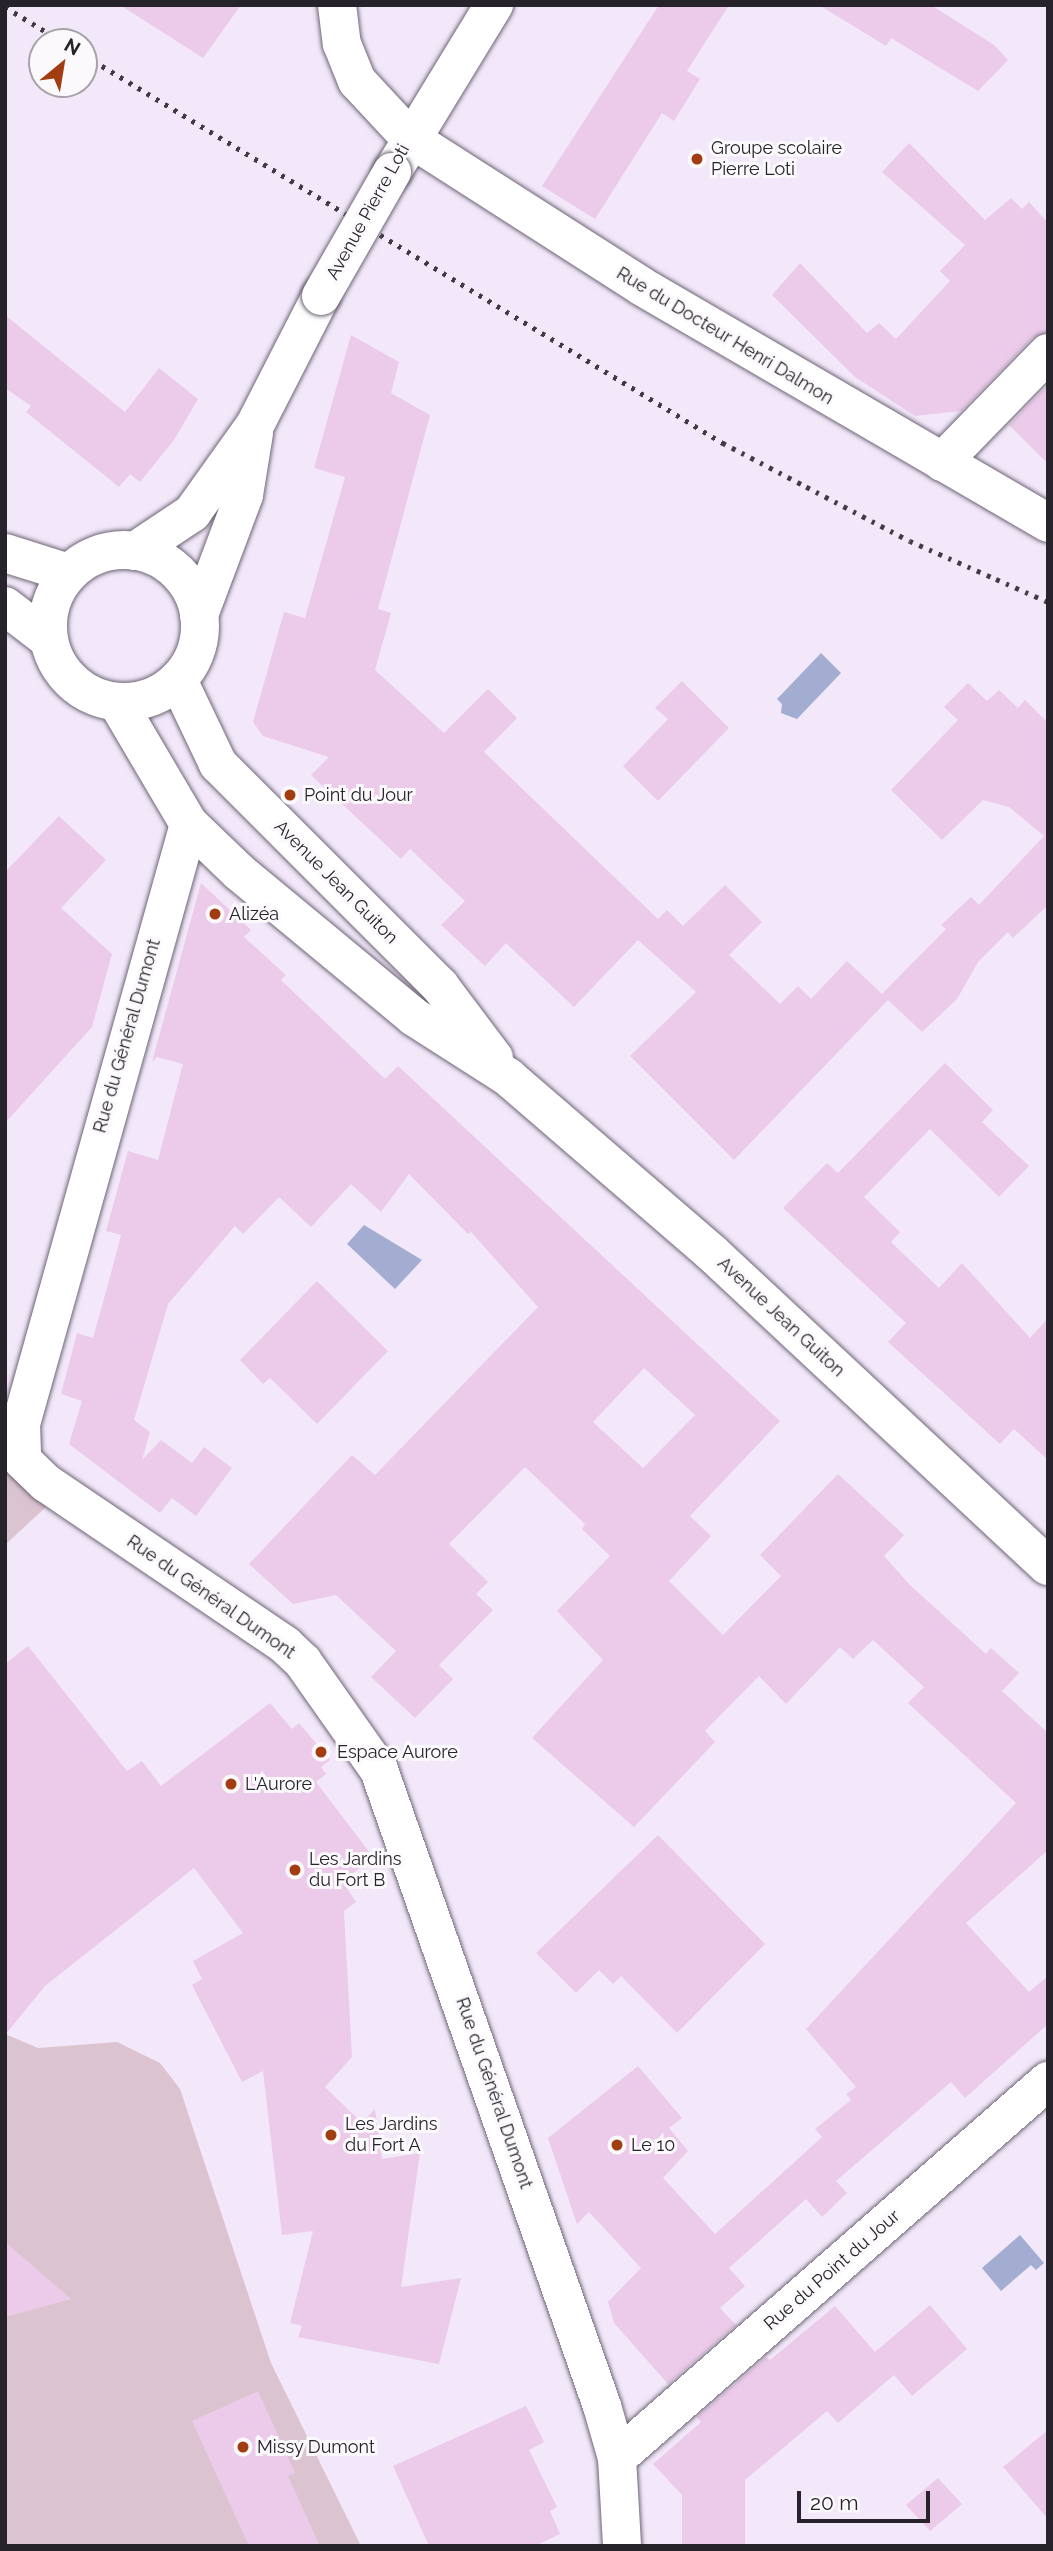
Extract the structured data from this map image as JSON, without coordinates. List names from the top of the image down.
{
  "streets": {
    "street": [
      "Avenue Pierre Loti",
      "Rue du Docteur Henri Dalmon",
      "Avenue Jean Guiton",
      "Rue du Général Dumont",
      "Rue du Point du Jour"
    ]
  },
  "crossings": [
    ["Avenue Pierre Loti", "Rue du Docteur Henri Dalmon"],
    ["Avenue Pierre Loti", "Avenue Jean Guiton"],
    ["Avenue Jean Guiton", "Rue du Général Dumont"],
    ["Rue du Général Dumont", "Rue du Point du Jour"]
  ],
  "places": [
    "Groupe scolaire Pierre Loti",
    "Point du Jour",
    "Alizéa",
    "Espace Aurore",
    "L'Aurore",
    "Les Jardins du Fort B",
    "Les Jardins du Fort A",
    "Le 10",
    "Missy Dumont"
  ],
  "scale_bar": "20 m",
  "north": "top right"
}
